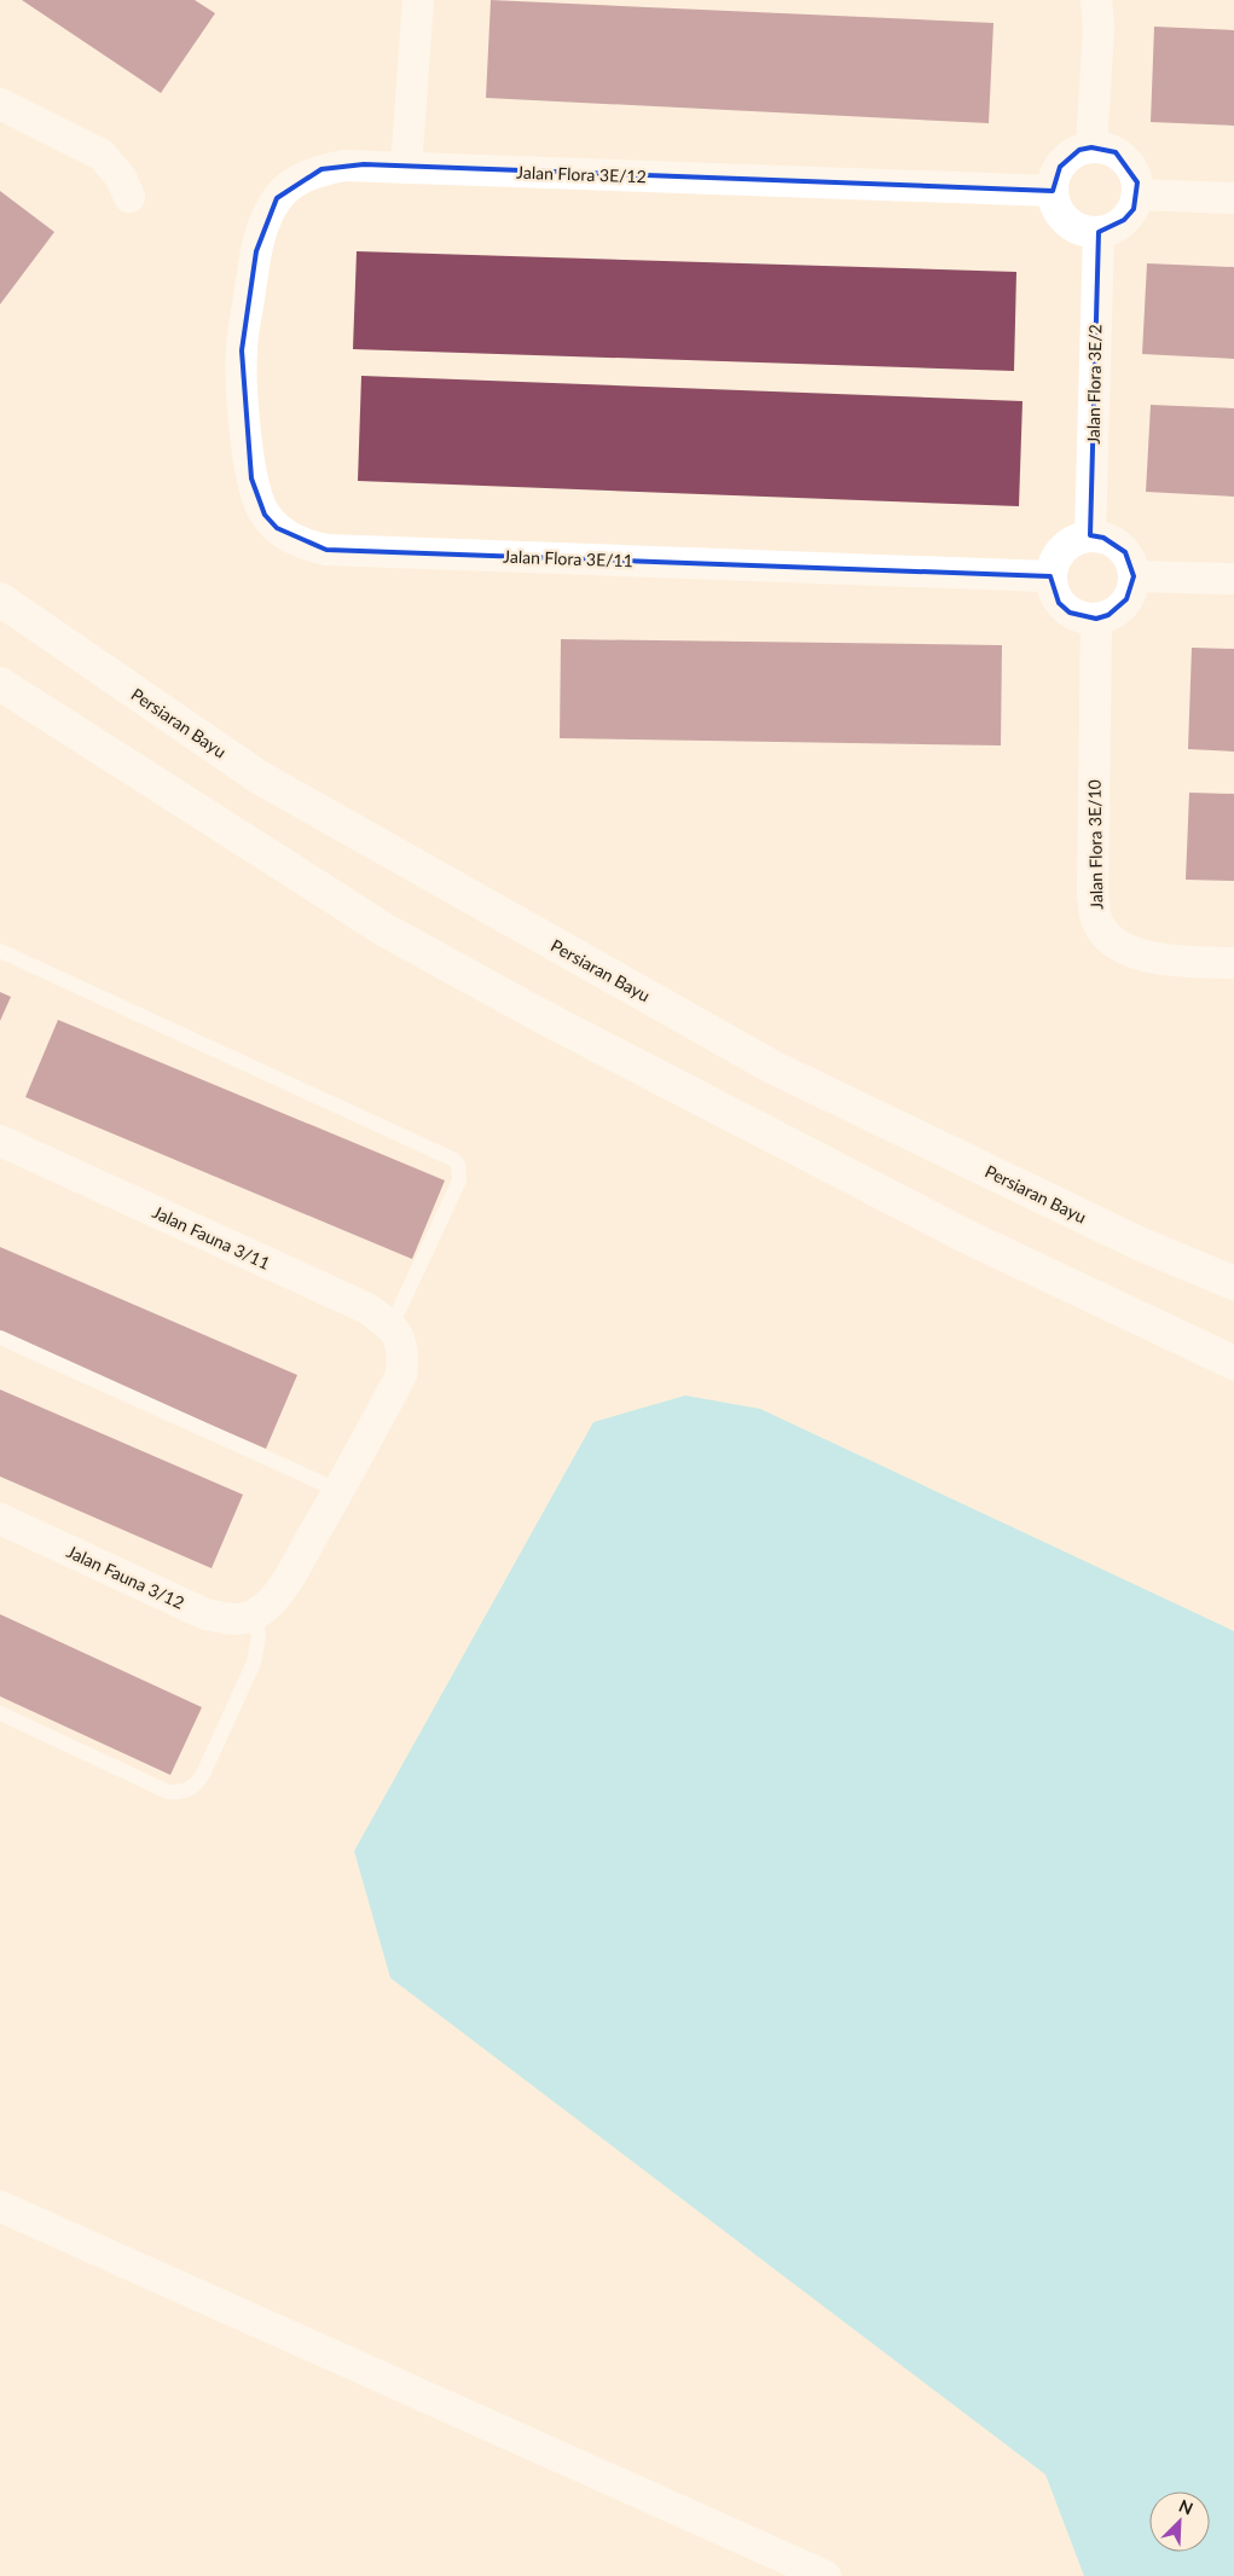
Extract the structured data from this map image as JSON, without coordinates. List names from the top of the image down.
{
  "streets": {
    "main road": ["Persiaran Bayu"],
    "street": [
      "Jalan Flora 3E/12",
      "Jalan Flora 3E/2",
      "Jalan Flora 3E/11",
      "Jalan Flora 3E/10",
      "Jalan Fauna 3/11",
      "Jalan Fauna 3/12"
    ]
  },
  "crossings": [
    ["Jalan Flora 3E/12", "Jalan Flora 3E/2"],
    ["Jalan Flora 3E/12", "Jalan Flora 3E/11"],
    ["Jalan Flora 3E/2", "Jalan Flora 3E/11"],
    ["Jalan Flora 3E/2", "Jalan Flora 3E/10"],
    ["Jalan Flora 3E/11", "Jalan Flora 3E/10"]
  ],
  "north": "top right"
}
